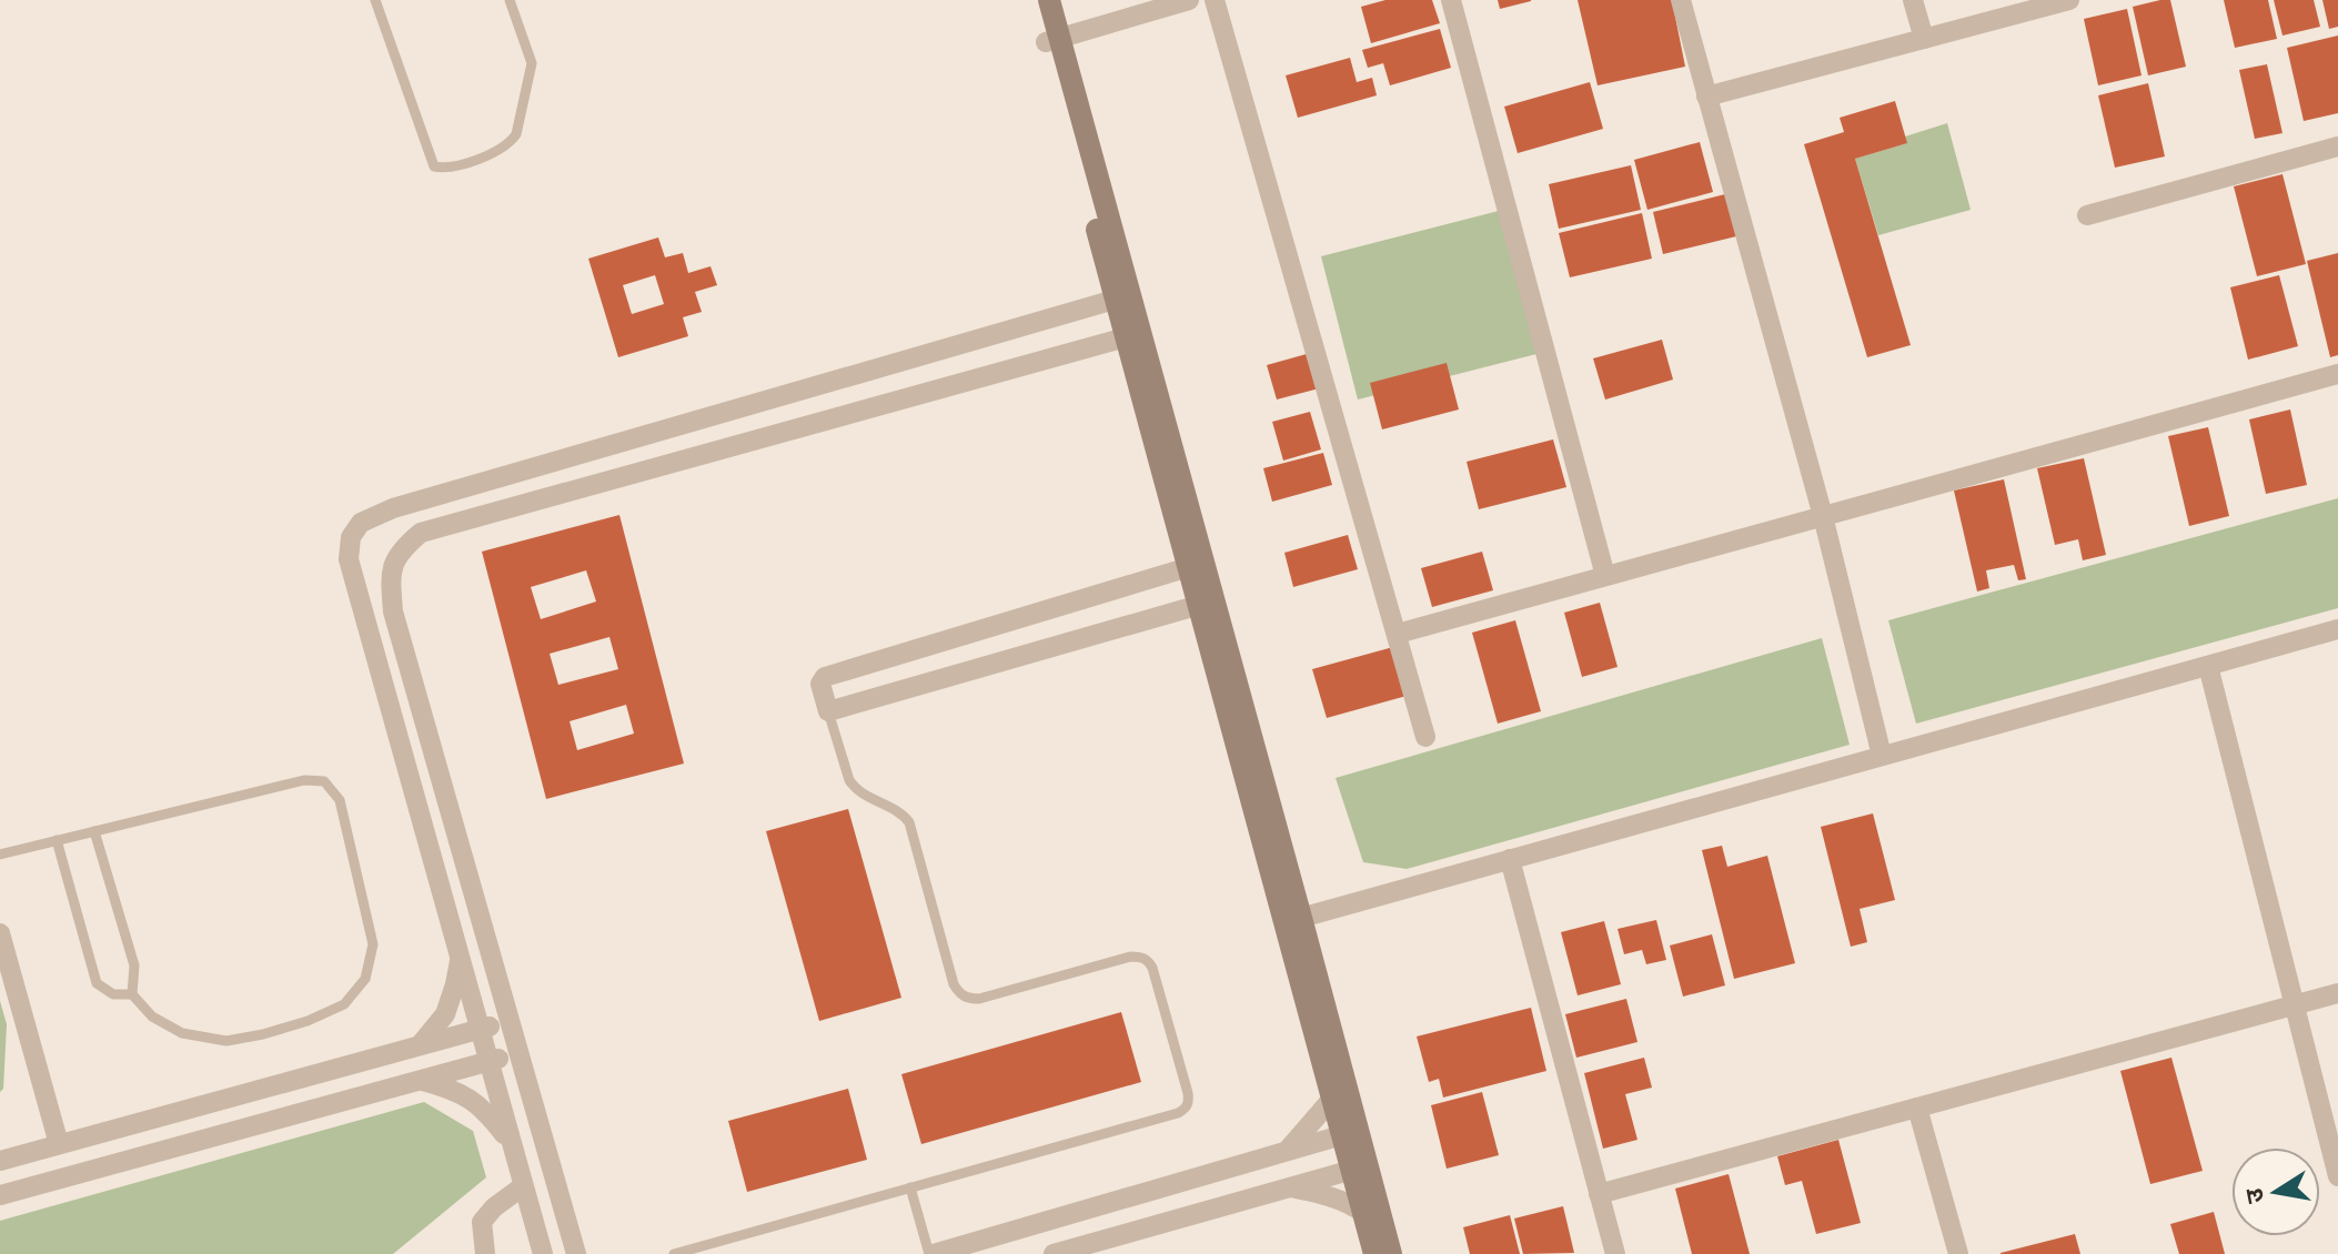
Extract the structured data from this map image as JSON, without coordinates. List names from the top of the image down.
{
  "north": "left"
}
